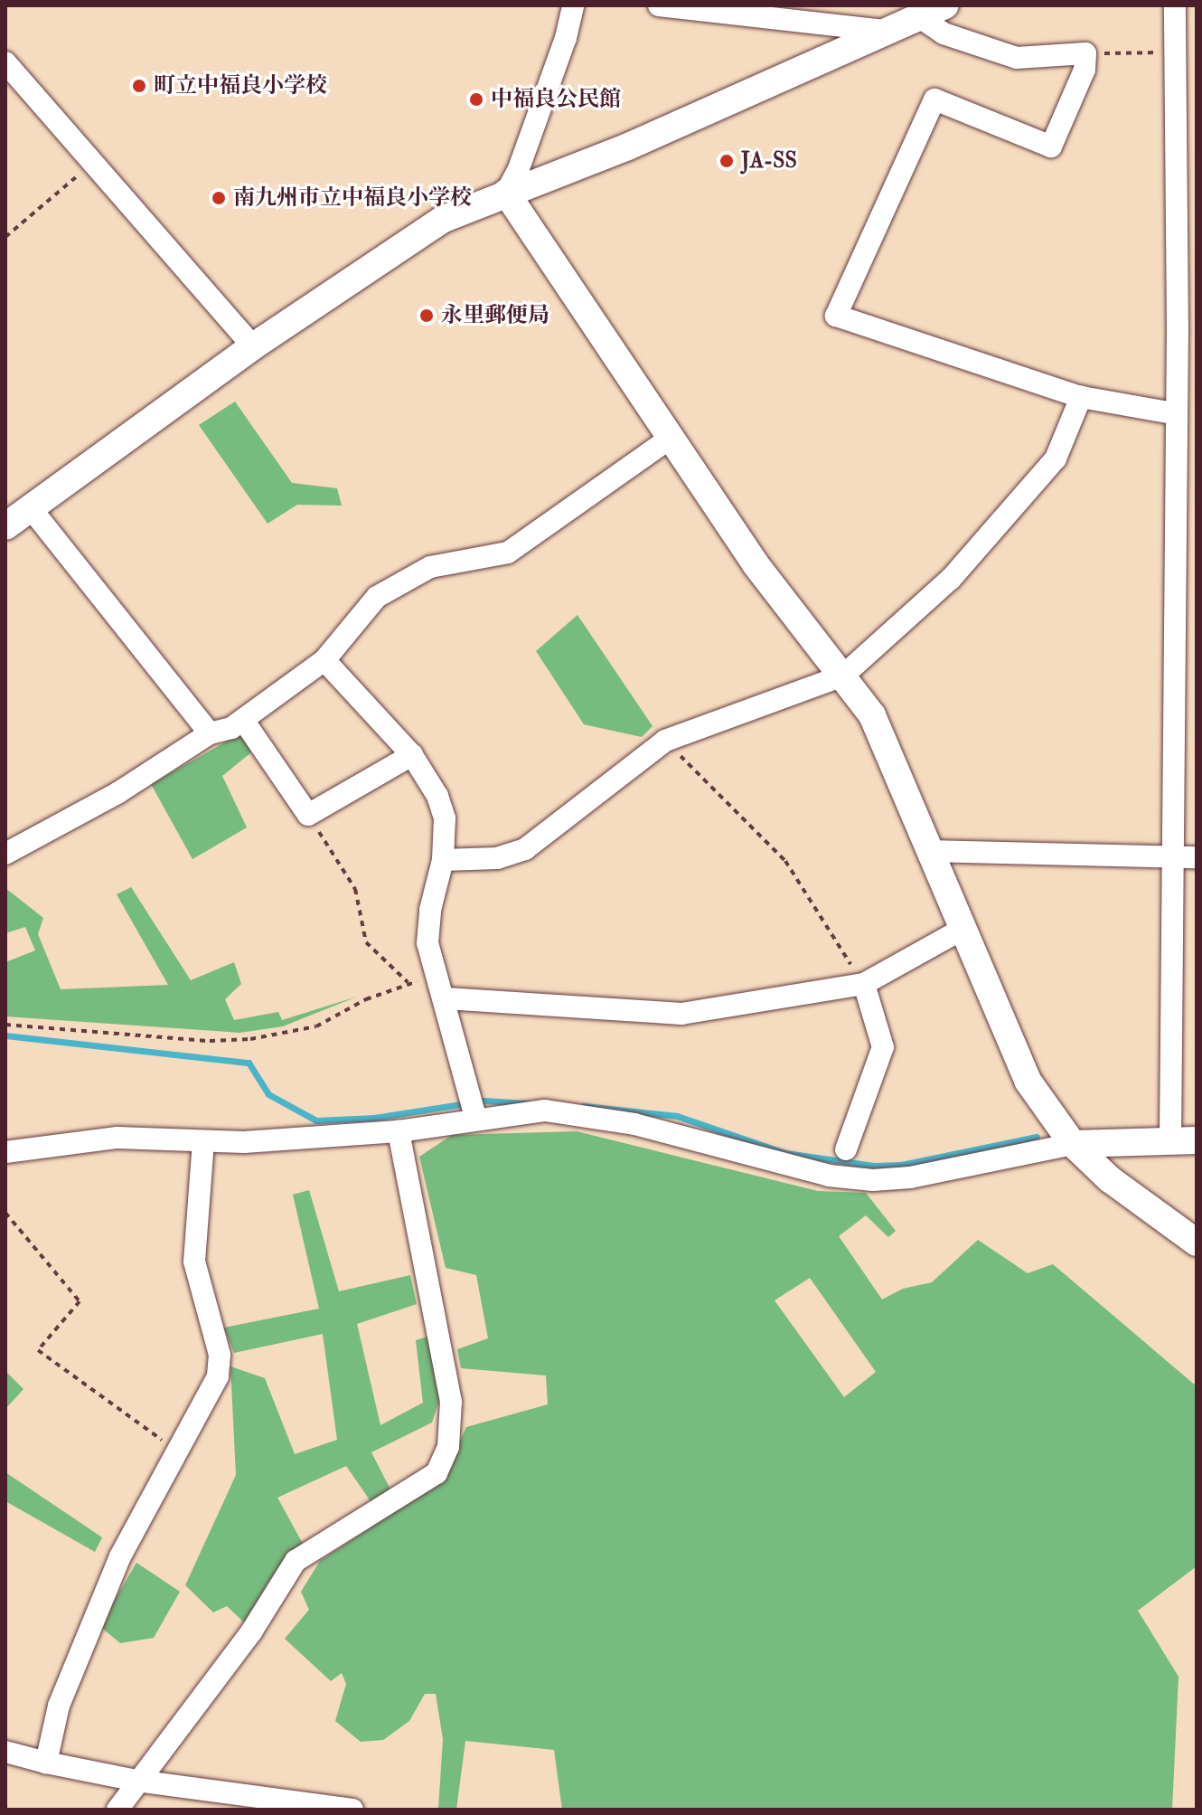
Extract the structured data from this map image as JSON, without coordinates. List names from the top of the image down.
{
  "places": [
    "町立中福良小学校",
    "中福良公民館",
    "JA-SS",
    "南九州市立中福良小学校",
    "永里郵便局"
  ]
}
